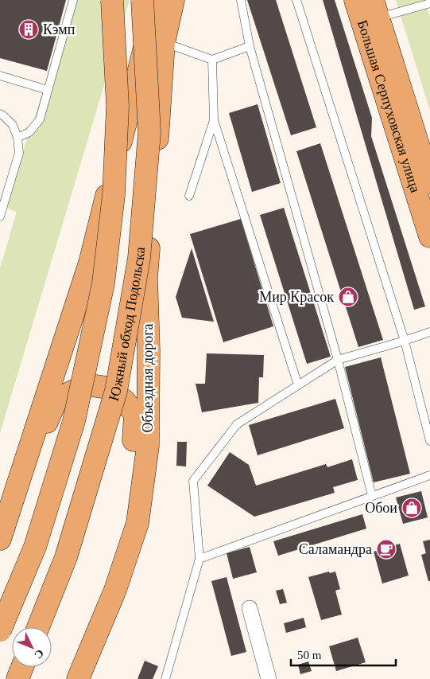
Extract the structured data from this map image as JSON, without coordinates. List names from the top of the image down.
{
  "streets": {
    "main road": ["Большая Серпуховская улица", "Южный обход Подольска", "Объездная дорога"]
  },
  "places": {
    "building": ["Кэмп"],
    "shop": ["Мир Красок", "Обои"],
    "cafe": ["Саламандра"]
  },
  "scale_bar": "50 m",
  "north": "bottom right"
}
